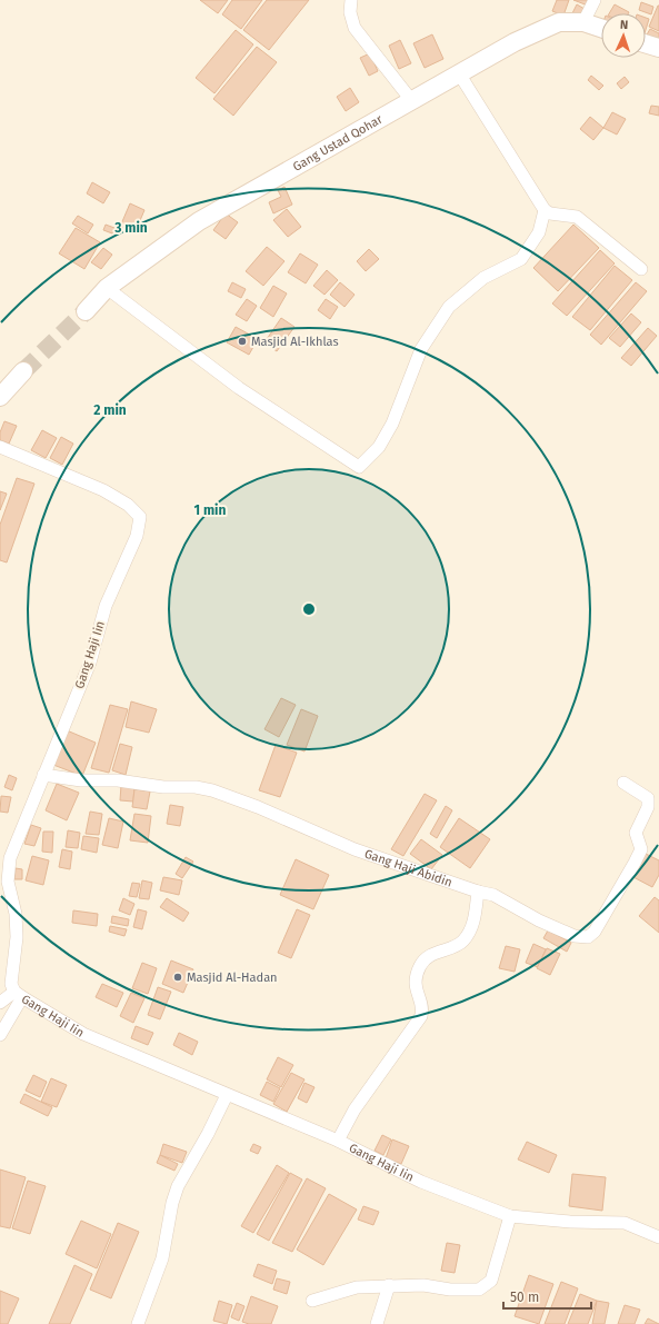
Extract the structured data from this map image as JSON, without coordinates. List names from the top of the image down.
{
  "streets": {
    "street": ["Gang Ustad Qohar", "Gang Haji Iin", "Gang Haji Abidin"]
  },
  "crossings": [
    ["Gang Haji Iin", "Gang Haji Abidin"]
  ],
  "places": ["Masjid Al-Ikhlas", "Masjid Al-Hadan"],
  "scale_bar": "50 m",
  "north": "top",
  "rings": ["3 min", "2 min", "1 min"]
}
